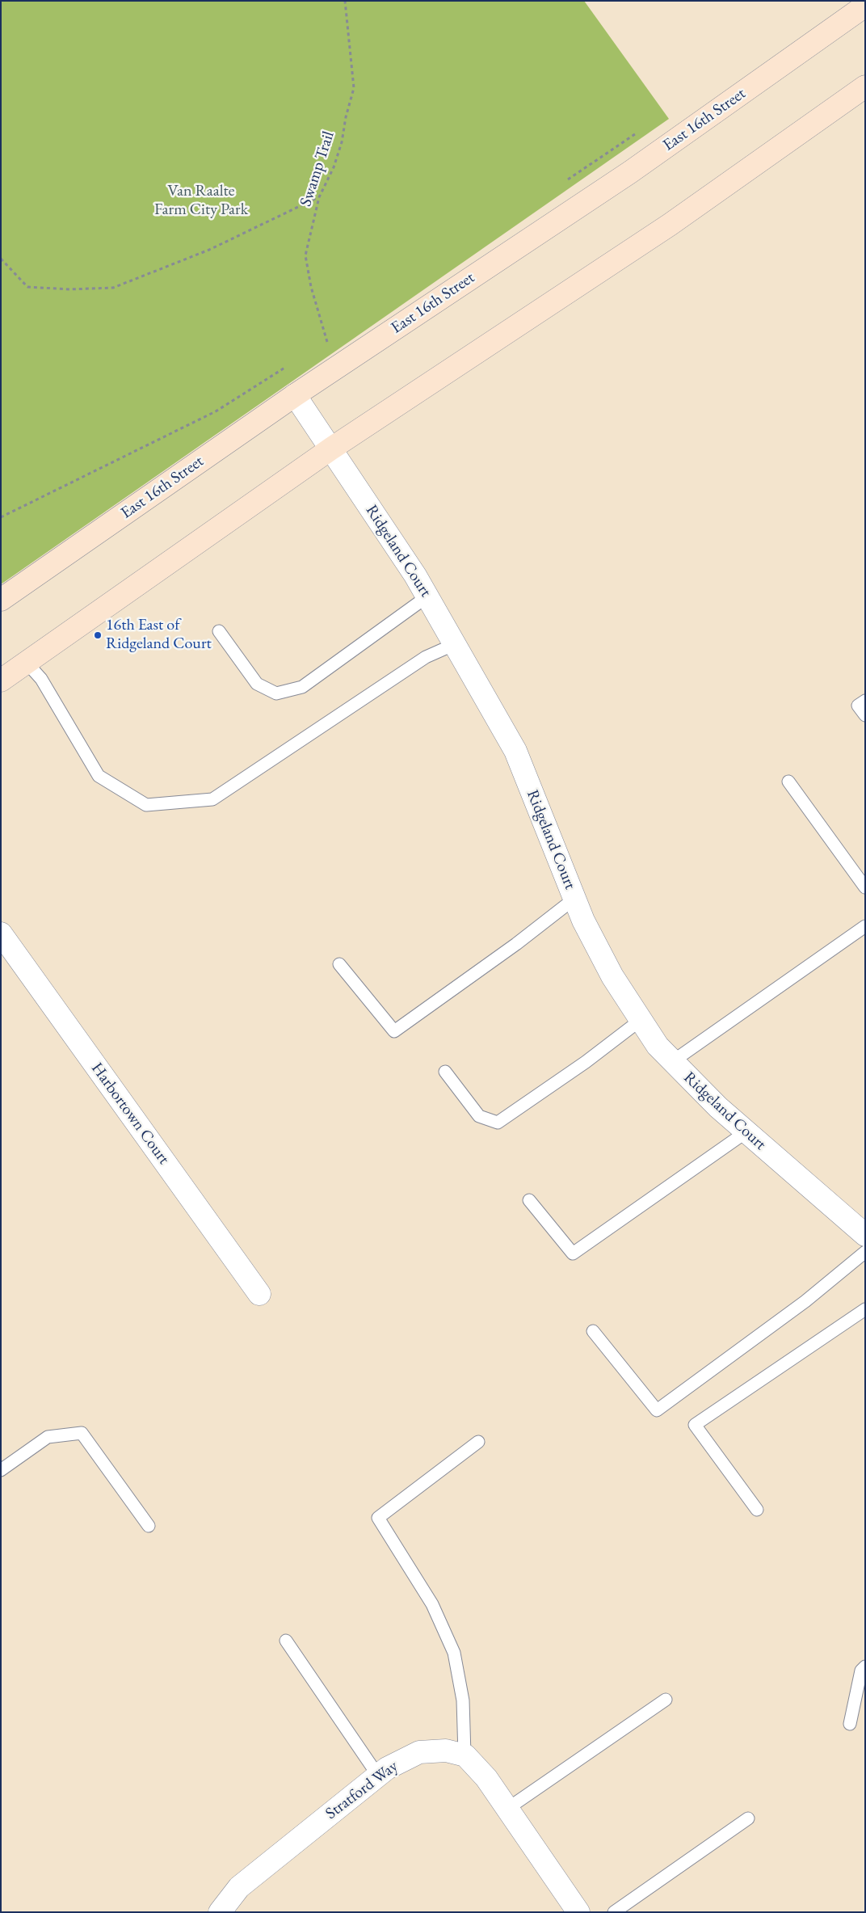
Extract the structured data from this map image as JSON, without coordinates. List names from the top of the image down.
{
  "streets": {
    "main road": ["East 16th Street"],
    "street": ["Ridgeland Court", "Harbortown Court", "Stratford Way"],
    "path": ["Swamp Trail"]
  },
  "crossings": [
    ["East 16th Street", "Ridgeland Court"]
  ],
  "parks": ["Van Raalte Farm City Park"],
  "places": ["16th East of Ridgeland Court"]
}
